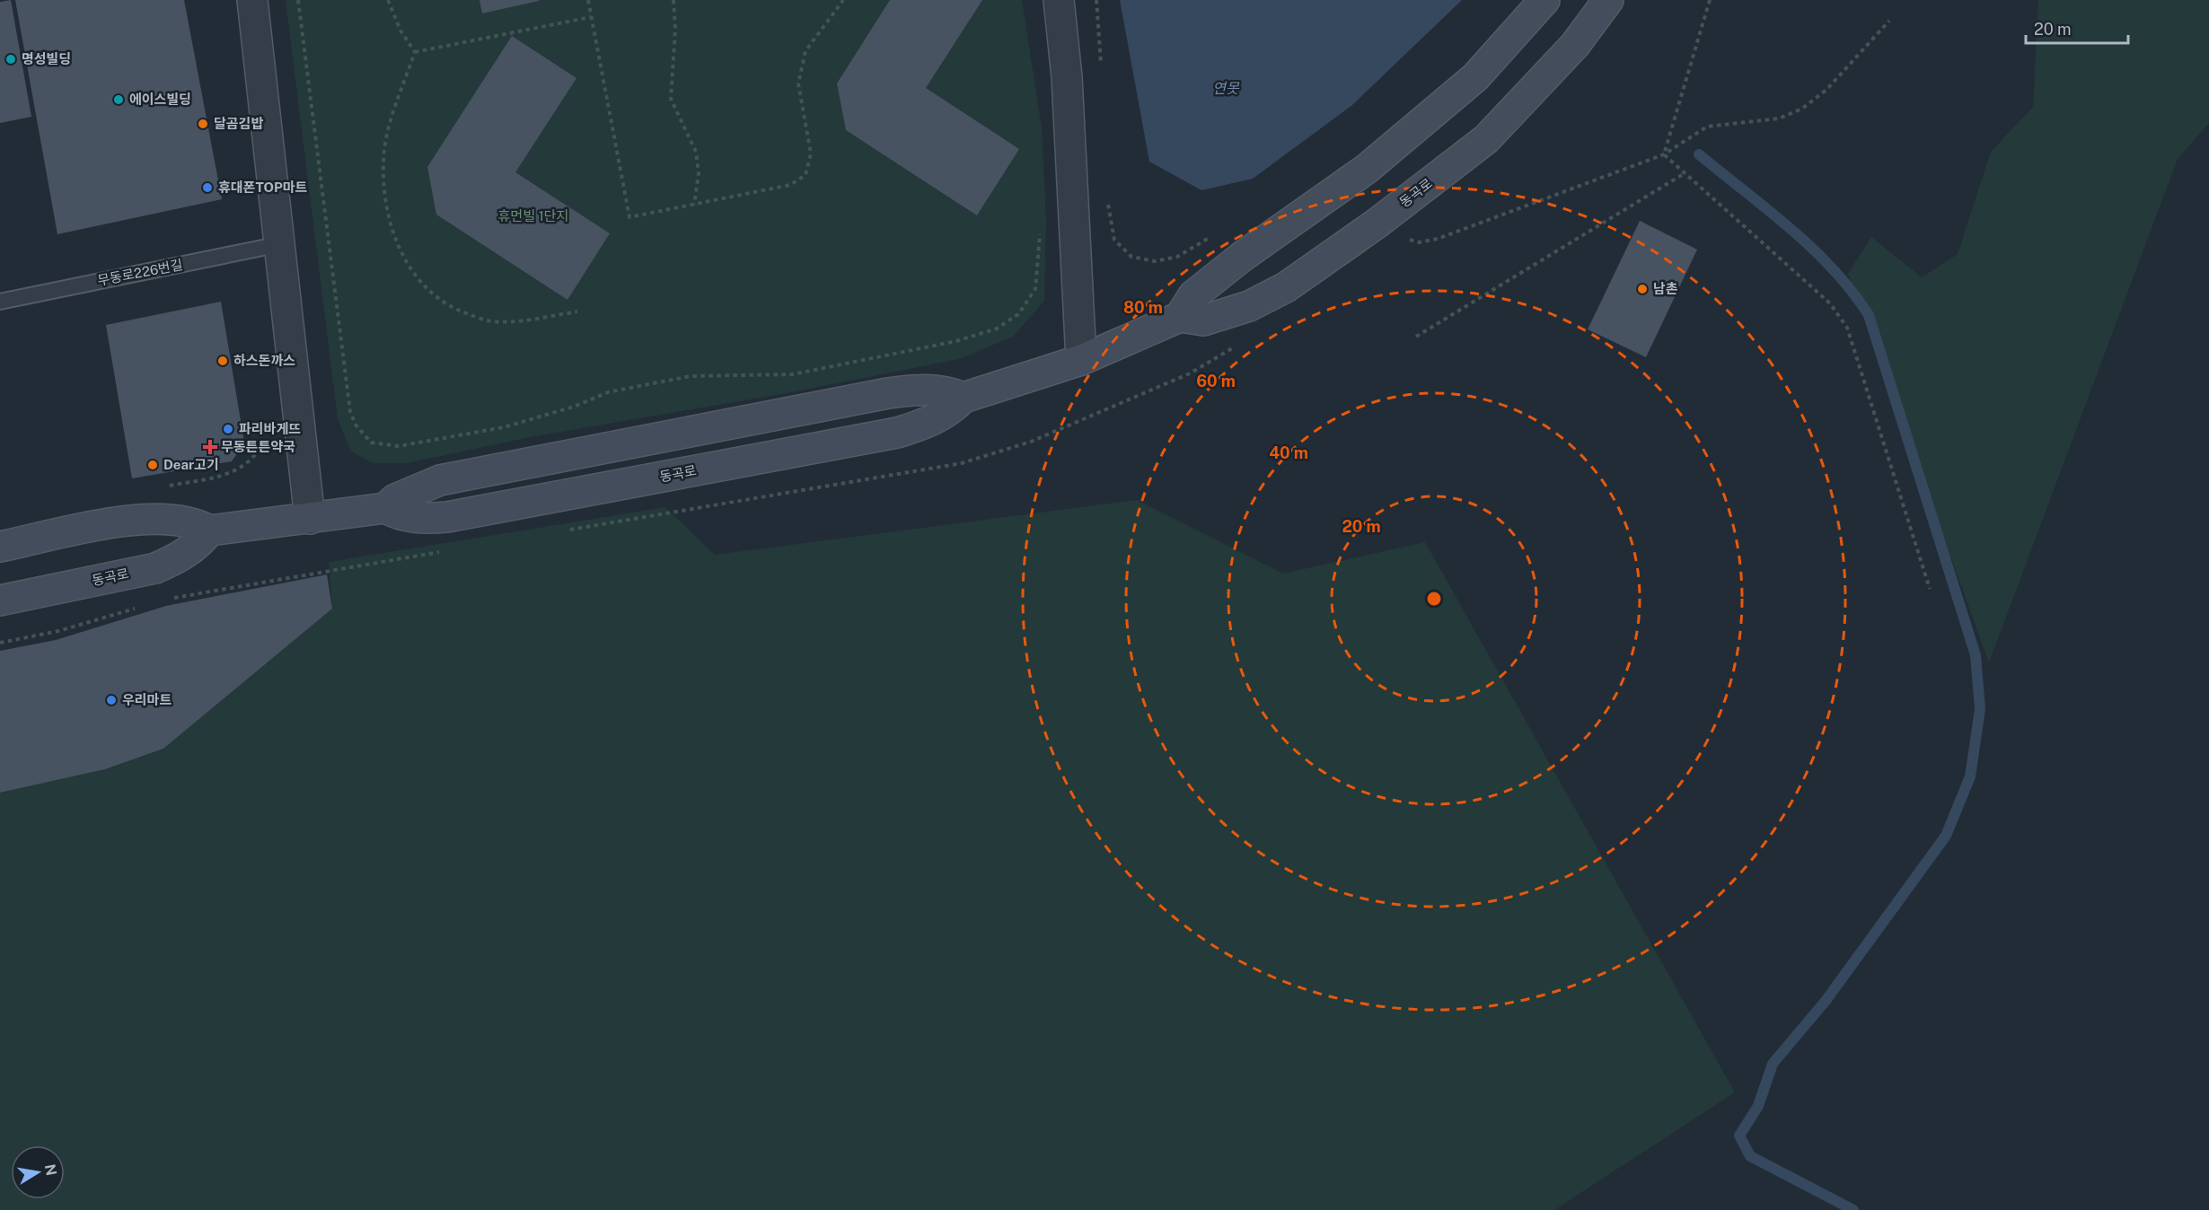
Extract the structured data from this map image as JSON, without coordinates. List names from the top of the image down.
{
  "streets": {
    "main road": ["동곡로"],
    "lane": ["무동로226번길"]
  },
  "water": ["연못"],
  "parks": ["휴먼빌 1단지"],
  "places": {
    "other": [
      "명성빌딩",
      "에이스빌딩",
      "달곰김밥",
      "휴대폰TOP마트",
      "남촌",
      "하스돈까스",
      "파리바게뜨",
      "Dear고기",
      "우리마트"
    ],
    "health": ["무동튼튼약국"]
  },
  "scale_bar": "20 m",
  "north": "right",
  "rings": [
    "80 m",
    "60 m",
    "40 m",
    "20 m"
  ]
}
